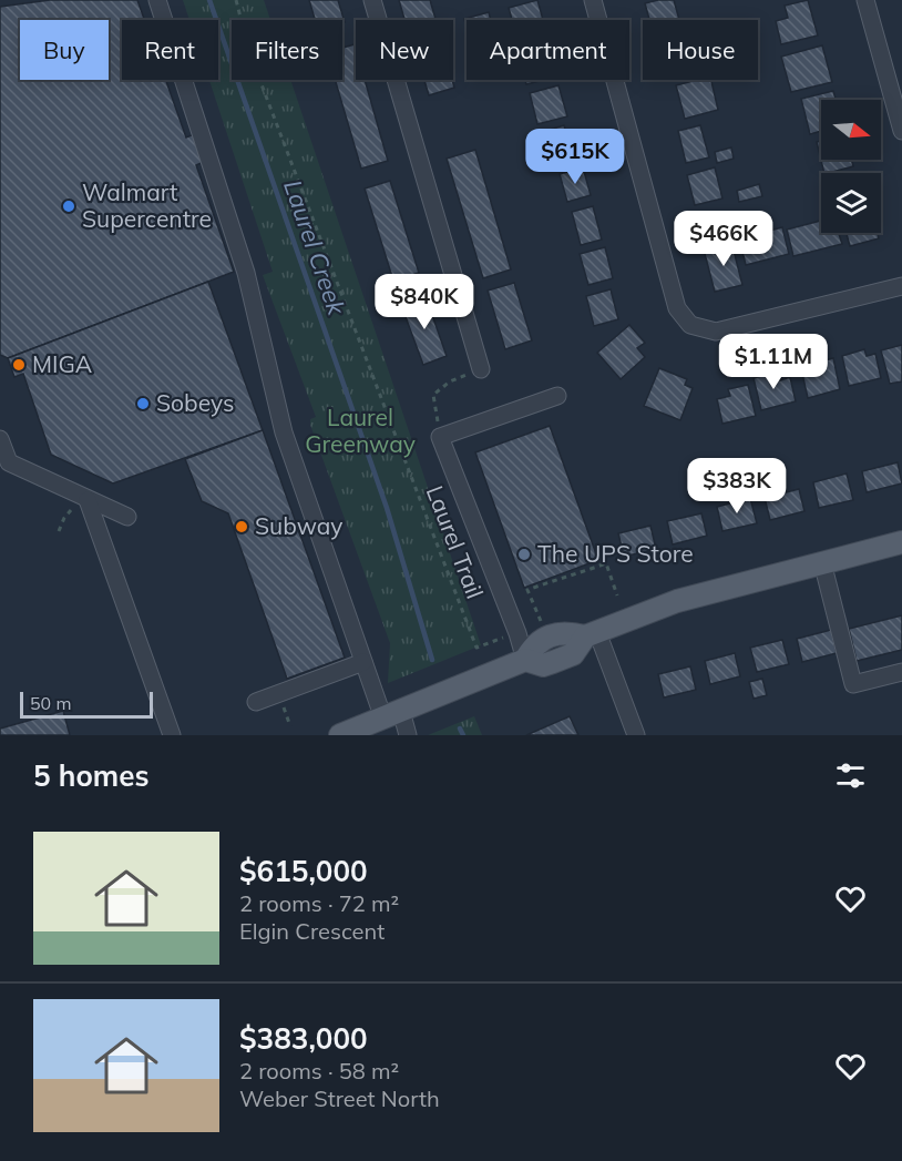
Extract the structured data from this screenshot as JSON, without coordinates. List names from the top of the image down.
{
  "streets": {
    "path": ["Laurel Trail"]
  },
  "water": ["Laurel Creek"],
  "parks": ["Laurel Greenway"],
  "places": [
    "Walmart Supercentre",
    "MIGA",
    "Sobeys",
    "Subway",
    "The UPS Store"
  ],
  "scale_bar": "50 m",
  "north": "right",
  "page": {
    "chip": [
      "Buy",
      "Rent",
      "Filters",
      "New",
      "Apartment",
      "House"
    ],
    "price": [
      "$615K",
      "$466K",
      "$840K",
      "$1.11M",
      "$383K"
    ],
    "scale": "50 m",
    "heading": "5 homes",
    "list": [
      {
        "name": "$615,000",
        "note": "2 rooms · 72 m² · Elgin Crescent"
      },
      {
        "name": "$383,000",
        "note": "2 rooms · 58 m² · Weber Street North"
      }
    ]
  }
}
